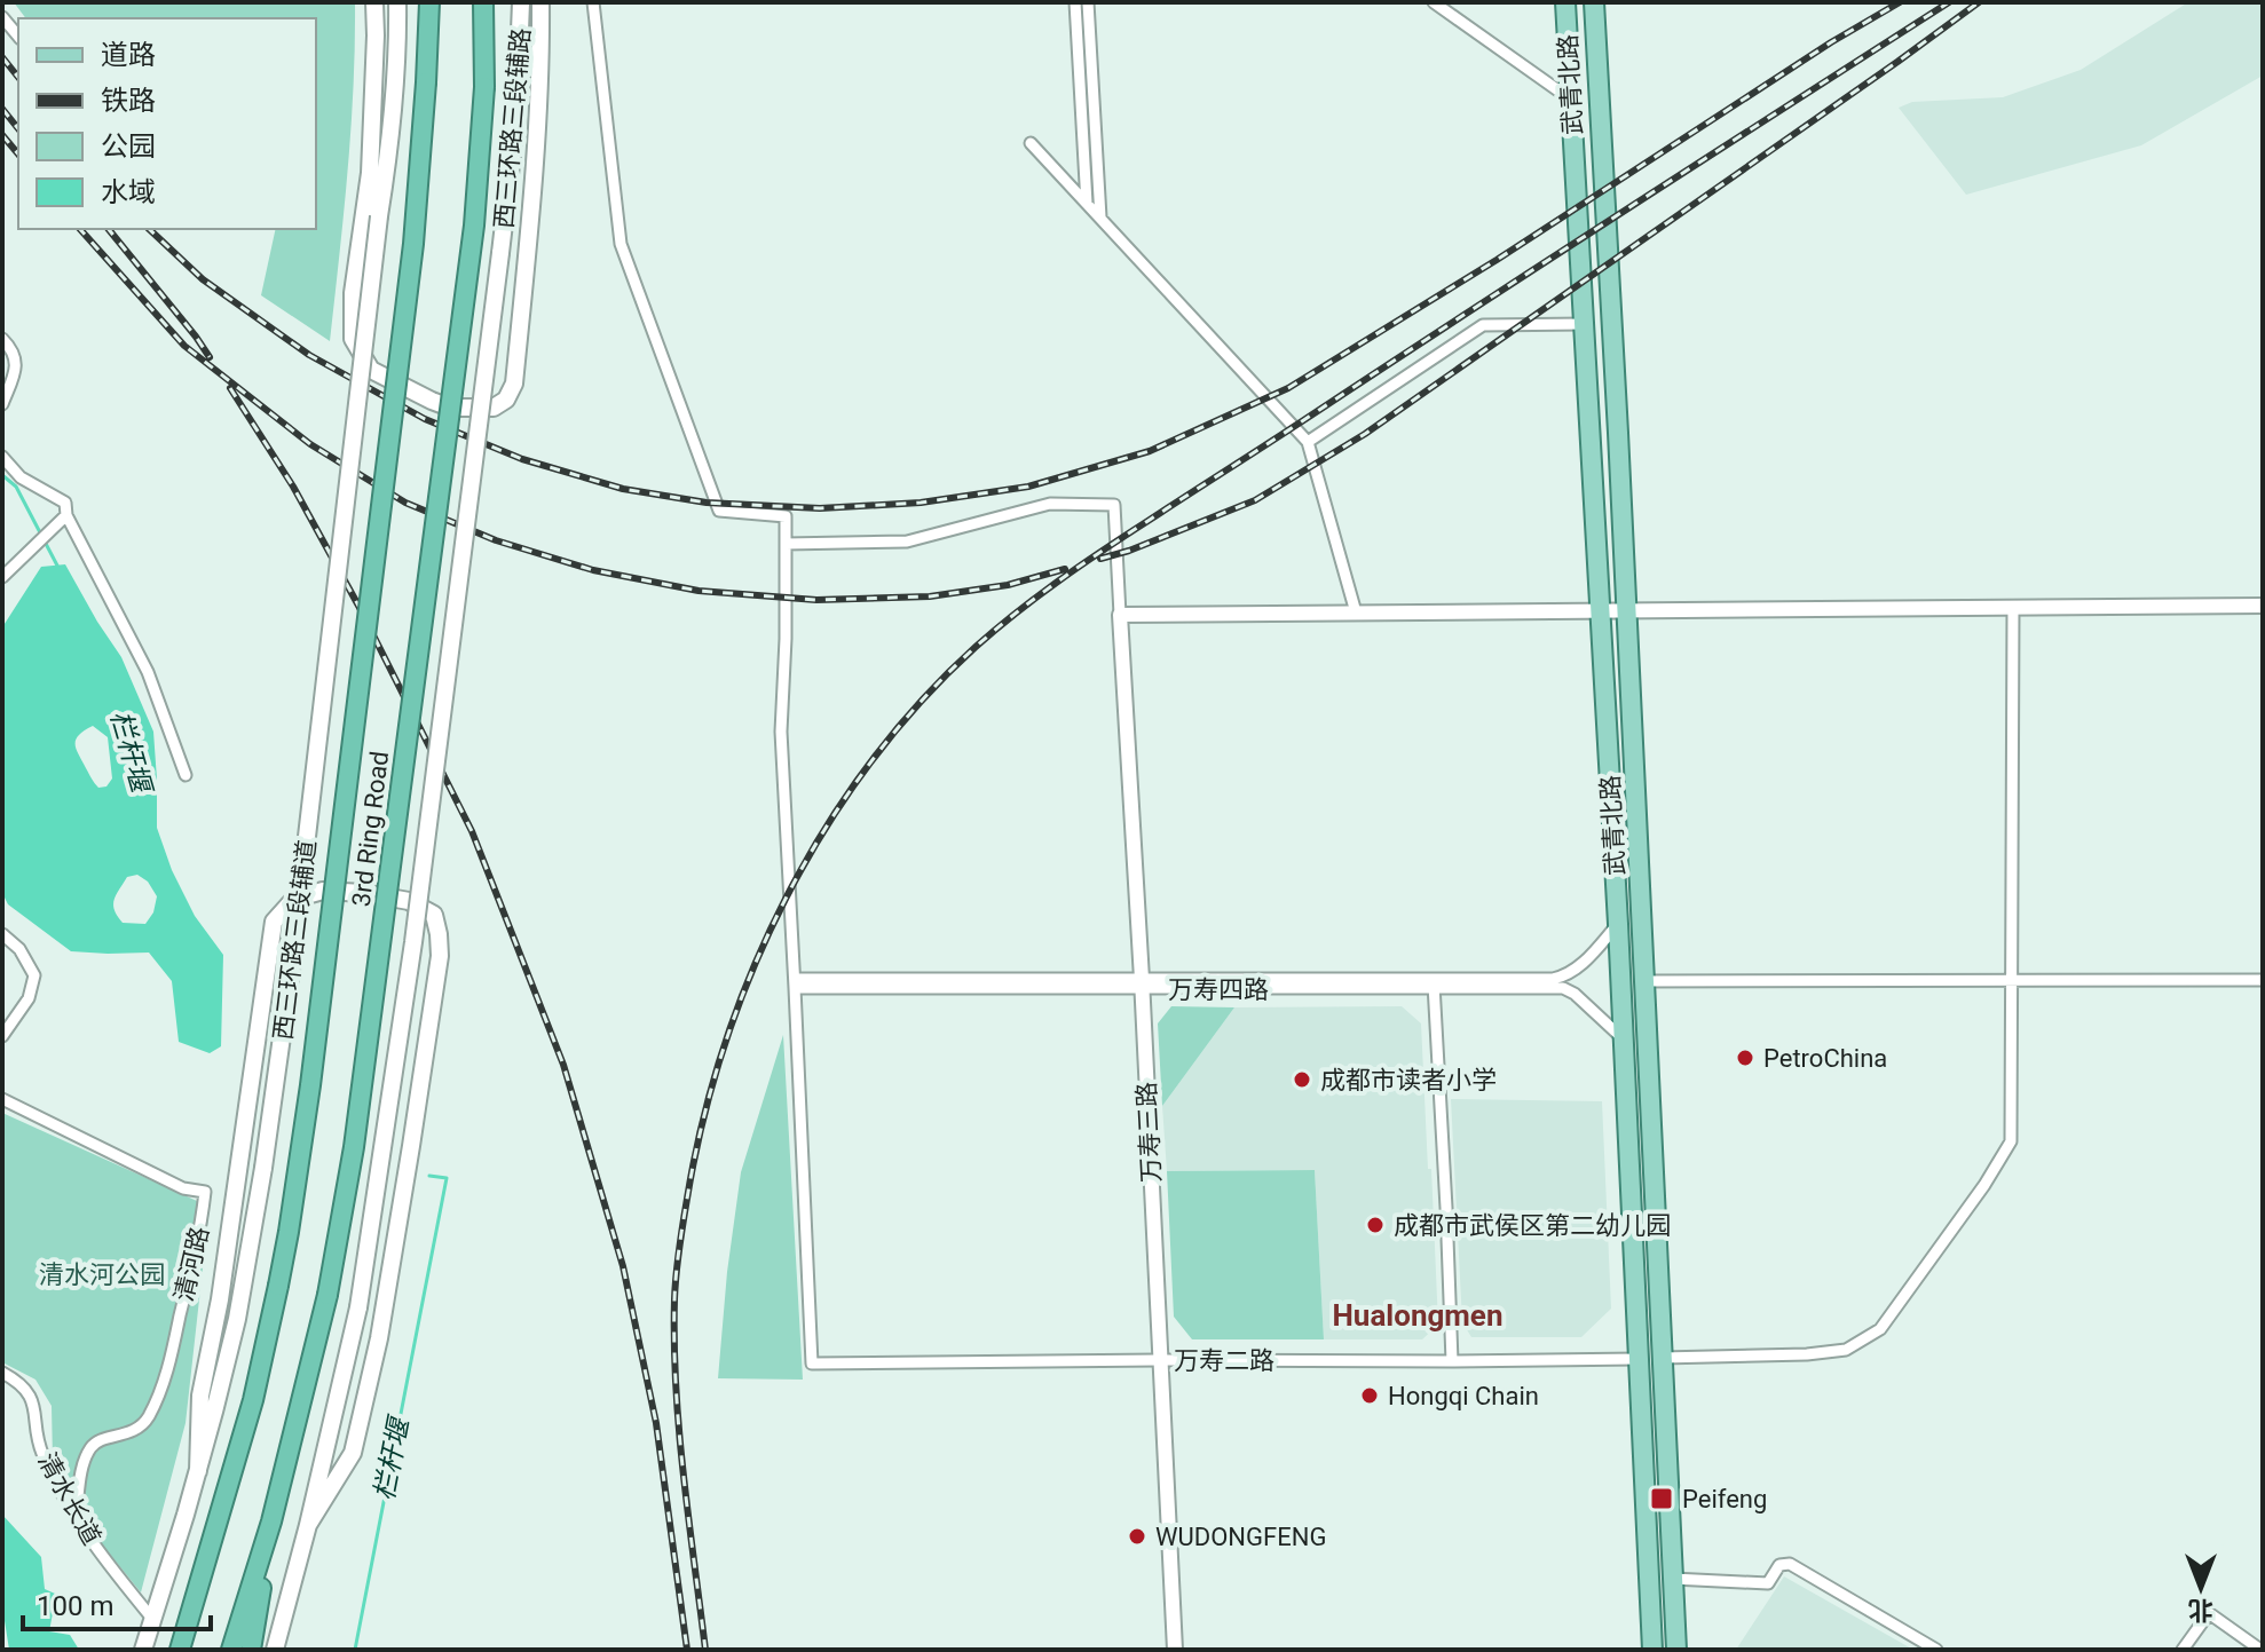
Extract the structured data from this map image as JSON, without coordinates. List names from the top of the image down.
{
  "streets": {
    "highway": ["3rd Ring Road"],
    "main road": ["武青北路", "西三环路三段辅路", "西三环路三段辅道"],
    "street": [
      "万寿四路",
      "万寿三路",
      "清河路",
      "万寿二路",
      "清水长道"
    ]
  },
  "crossings": [
    ["武青北路", "万寿四路"],
    ["武青北路", "万寿二路"],
    ["西三环路三段辅道", "清水长道"],
    ["万寿四路", "万寿三路"],
    ["万寿四路", "万寿二路"],
    ["万寿三路", "万寿二路"],
    ["清河路", "清水长道"]
  ],
  "districts": ["Hualongmen"],
  "water": ["栏杆堰"],
  "parks": ["清水河公园"],
  "places": {
    "other": [
      "PetroChina",
      "成都市读者小学",
      "成都市武侯区第二幼儿园",
      "Hongqi Chain",
      "WUDONGFENG"
    ],
    "transit": ["Peifeng"]
  },
  "legend": [
    "道路",
    "铁路",
    "公园",
    "水域"
  ],
  "scale_bar": "100 m",
  "north": "bottom"
}
